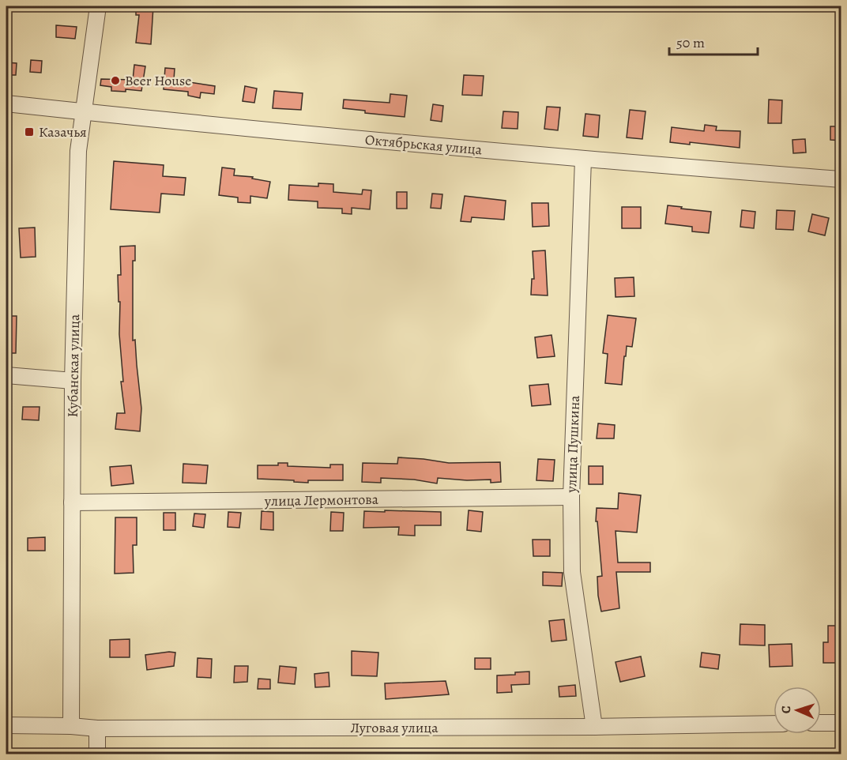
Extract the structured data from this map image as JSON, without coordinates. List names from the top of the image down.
{
  "streets": {
    "street": [
      "Октябрьская улица",
      "Кубанская улица",
      "улица Пушкина",
      "улица Лермонтова",
      "Луговая улица"
    ]
  },
  "crossings": [
    ["Октябрьская улица", "Кубанская улица"],
    ["Октябрьская улица", "улица Пушкина"],
    ["Кубанская улица", "улица Лермонтова"],
    ["Кубанская улица", "Луговая улица"],
    ["улица Пушкина", "улица Лермонтова"],
    ["улица Пушкина", "Луговая улица"]
  ],
  "places": {
    "other": ["Beer House"],
    "transit": ["Казачья"]
  },
  "scale_bar": "50 m",
  "north": "left"
}
